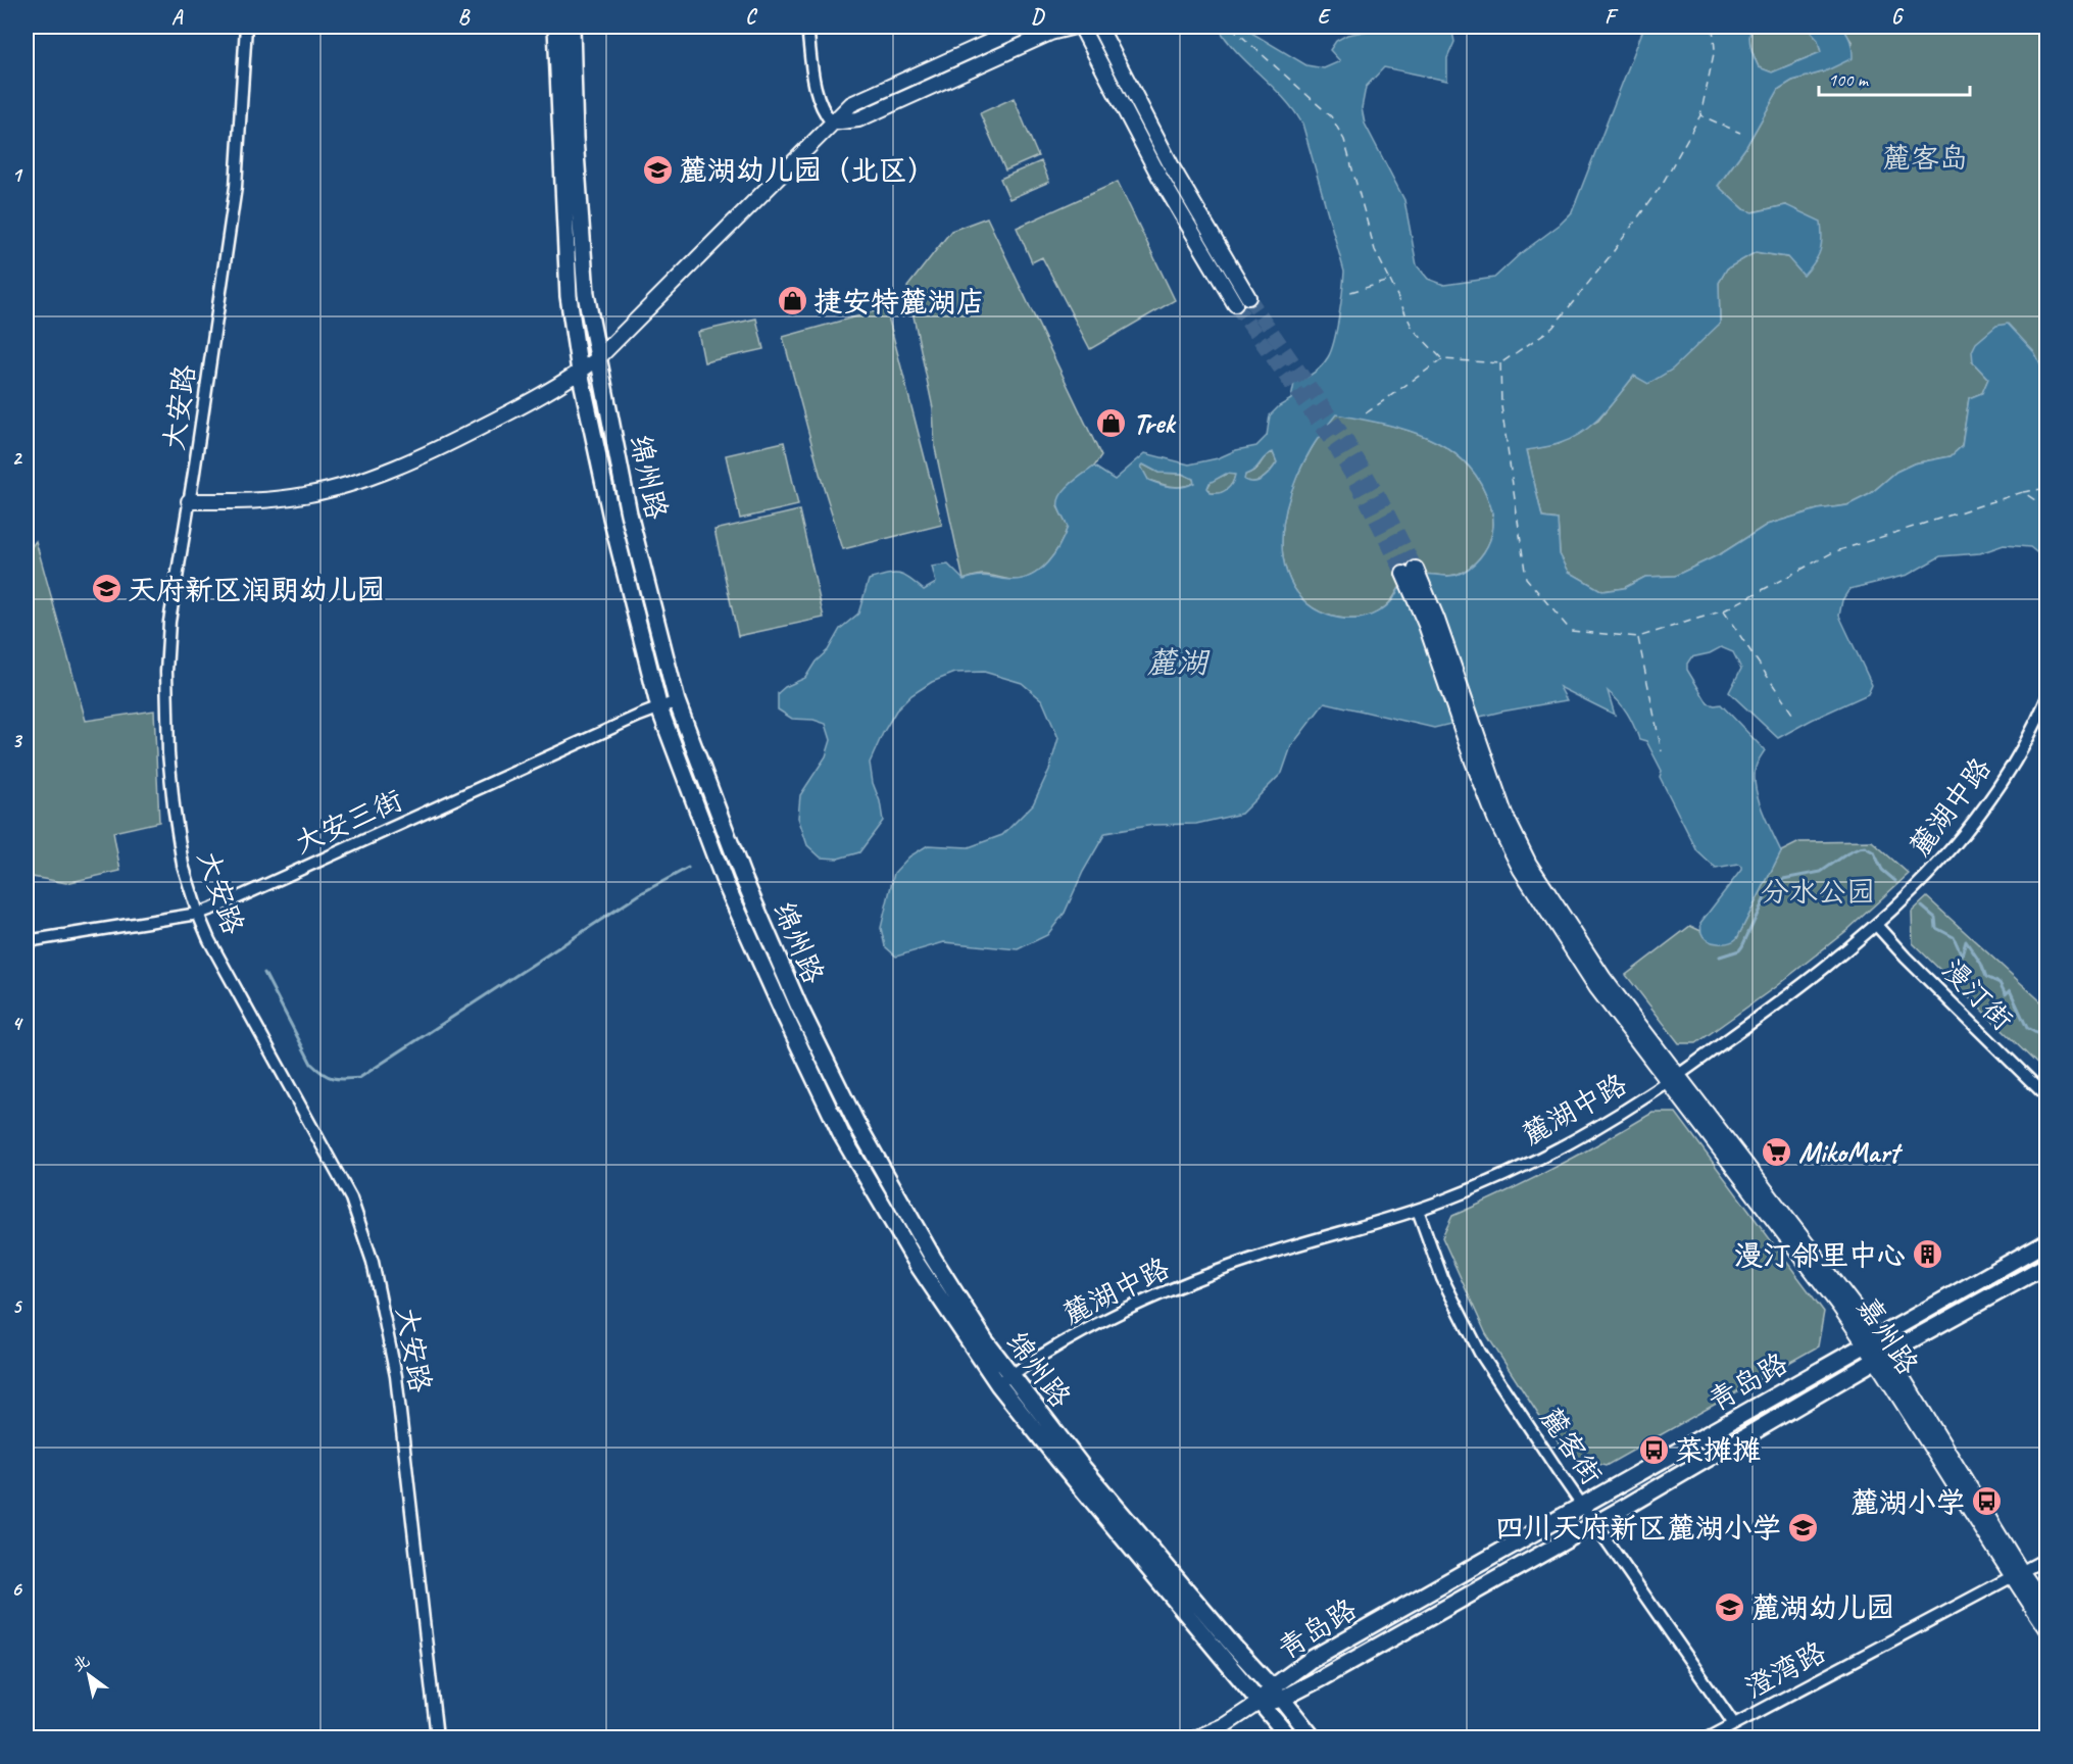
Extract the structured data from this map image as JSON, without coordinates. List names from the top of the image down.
{
  "streets": {
    "main road": ["绵州路", "青岛路"],
    "street": [
      "大安路",
      "麓湖中路",
      "大安三街",
      "漫汀街",
      "嘉州路",
      "麓客街",
      "澄湾路"
    ]
  },
  "crossings": [
    ["大安路", "大安三街"],
    ["绵州路", "麓湖中路"],
    ["绵州路", "大安三街"],
    ["绵州路", "青岛路"],
    ["麓湖中路", "漫汀街"],
    ["麓湖中路", "嘉州路"],
    ["麓湖中路", "麓客街"],
    ["嘉州路", "青岛路"],
    ["嘉州路", "澄湾路"],
    ["青岛路", "麓客街"],
    ["麓客街", "澄湾路"]
  ],
  "water": ["麓湖"],
  "parks": ["麓客岛", "分水公园"],
  "places": {
    "school or university": [
      "麓湖幼儿园（北区）",
      "天府新区润朗幼儿园",
      "四川天府新区麓湖小学",
      "麓湖幼儿园"
    ],
    "shop": ["捷安特麓湖店", "Trek"],
    "supermarket": ["MikoMart"],
    "building": ["漫汀邻里中心"],
    "bus stop": ["菜摊摊", "麓湖小学"]
  },
  "scale_bar": "100 m",
  "north": "top left",
  "grid": {
    "columns": [
      "A",
      "B",
      "C",
      "D",
      "E",
      "F",
      "G"
    ],
    "rows": [
      "1",
      "2",
      "3",
      "4",
      "5",
      "6"
    ]
  }
}
